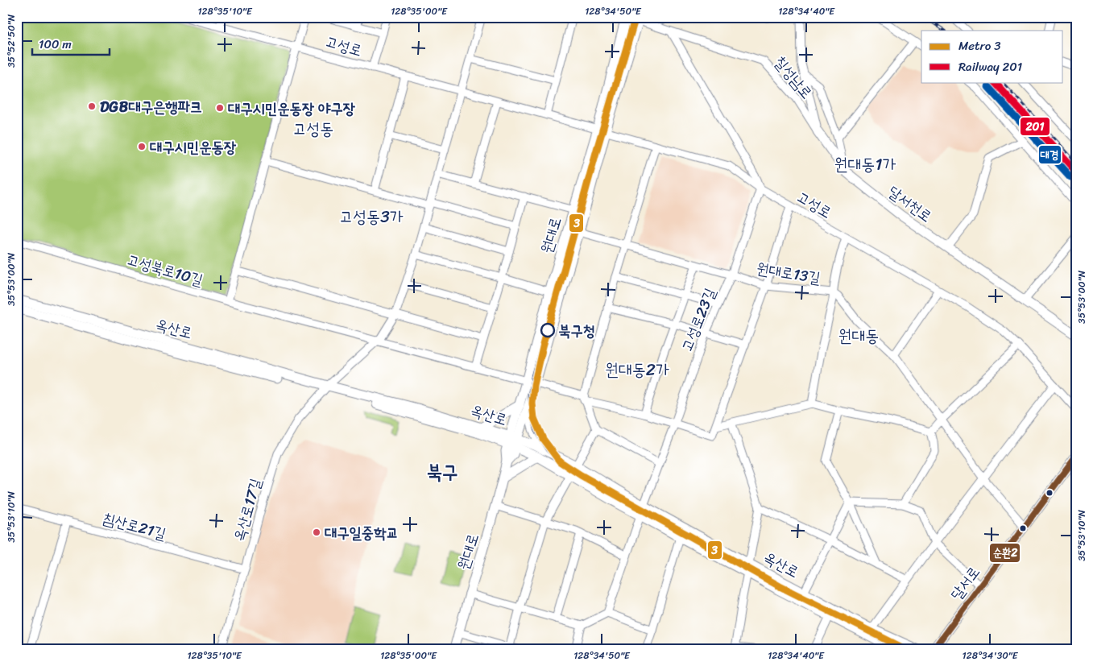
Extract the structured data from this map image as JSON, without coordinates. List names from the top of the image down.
{
  "streets": {
    "main road": [
      "달서천로",
      "원대로",
      "옥산로",
      "달서로"
    ],
    "street": [
      "고성로",
      "칠성남로",
      "고성북로10길",
      "원대로13길",
      "고성로23길",
      "옥산로17길",
      "침산로21길"
    ]
  },
  "crossings": [
    ["고성로", "원대로"],
    ["고성로", "고성로23길"],
    ["고성로", "옥산로17길"],
    ["칠성남로", "달서천로"],
    ["칠성남로", "원대로"],
    ["원대로", "고성북로10길"],
    ["원대로", "원대로13길"],
    ["원대로", "옥산로"],
    ["고성북로10길", "고성로23길"],
    ["고성북로10길", "옥산로17길"],
    ["원대로13길", "고성로23길"],
    ["원대로13길", "달서로"],
    ["고성로23길", "옥산로"],
    ["옥산로", "옥산로17길"],
    ["옥산로17길", "침산로21길"]
  ],
  "districts": [
    "고성동",
    "원대동1가",
    "고성동3가",
    "원대동",
    "원대동2가",
    "북구"
  ],
  "places": [
    "DGB대구은행파크",
    "대구시민운동장 야구장",
    "대구시민운동장",
    "북구청",
    "대구일중학교"
  ],
  "lines": [
    "metro line 3",
    "rail line 201",
    "transit line 대경",
    "transit line 순환2"
  ],
  "legend": ["Metro 3", "Railway 201"],
  "scale_bar": "100 m",
  "coordinates": [
    "128°35'10\"E",
    "128°35'00\"E",
    "128°34'50\"E",
    "128°34'40\"E",
    "35°52'50\"N",
    "35°53'00\"N",
    "35°53'10\"N",
    "128°34'30\"E"
  ]
}
